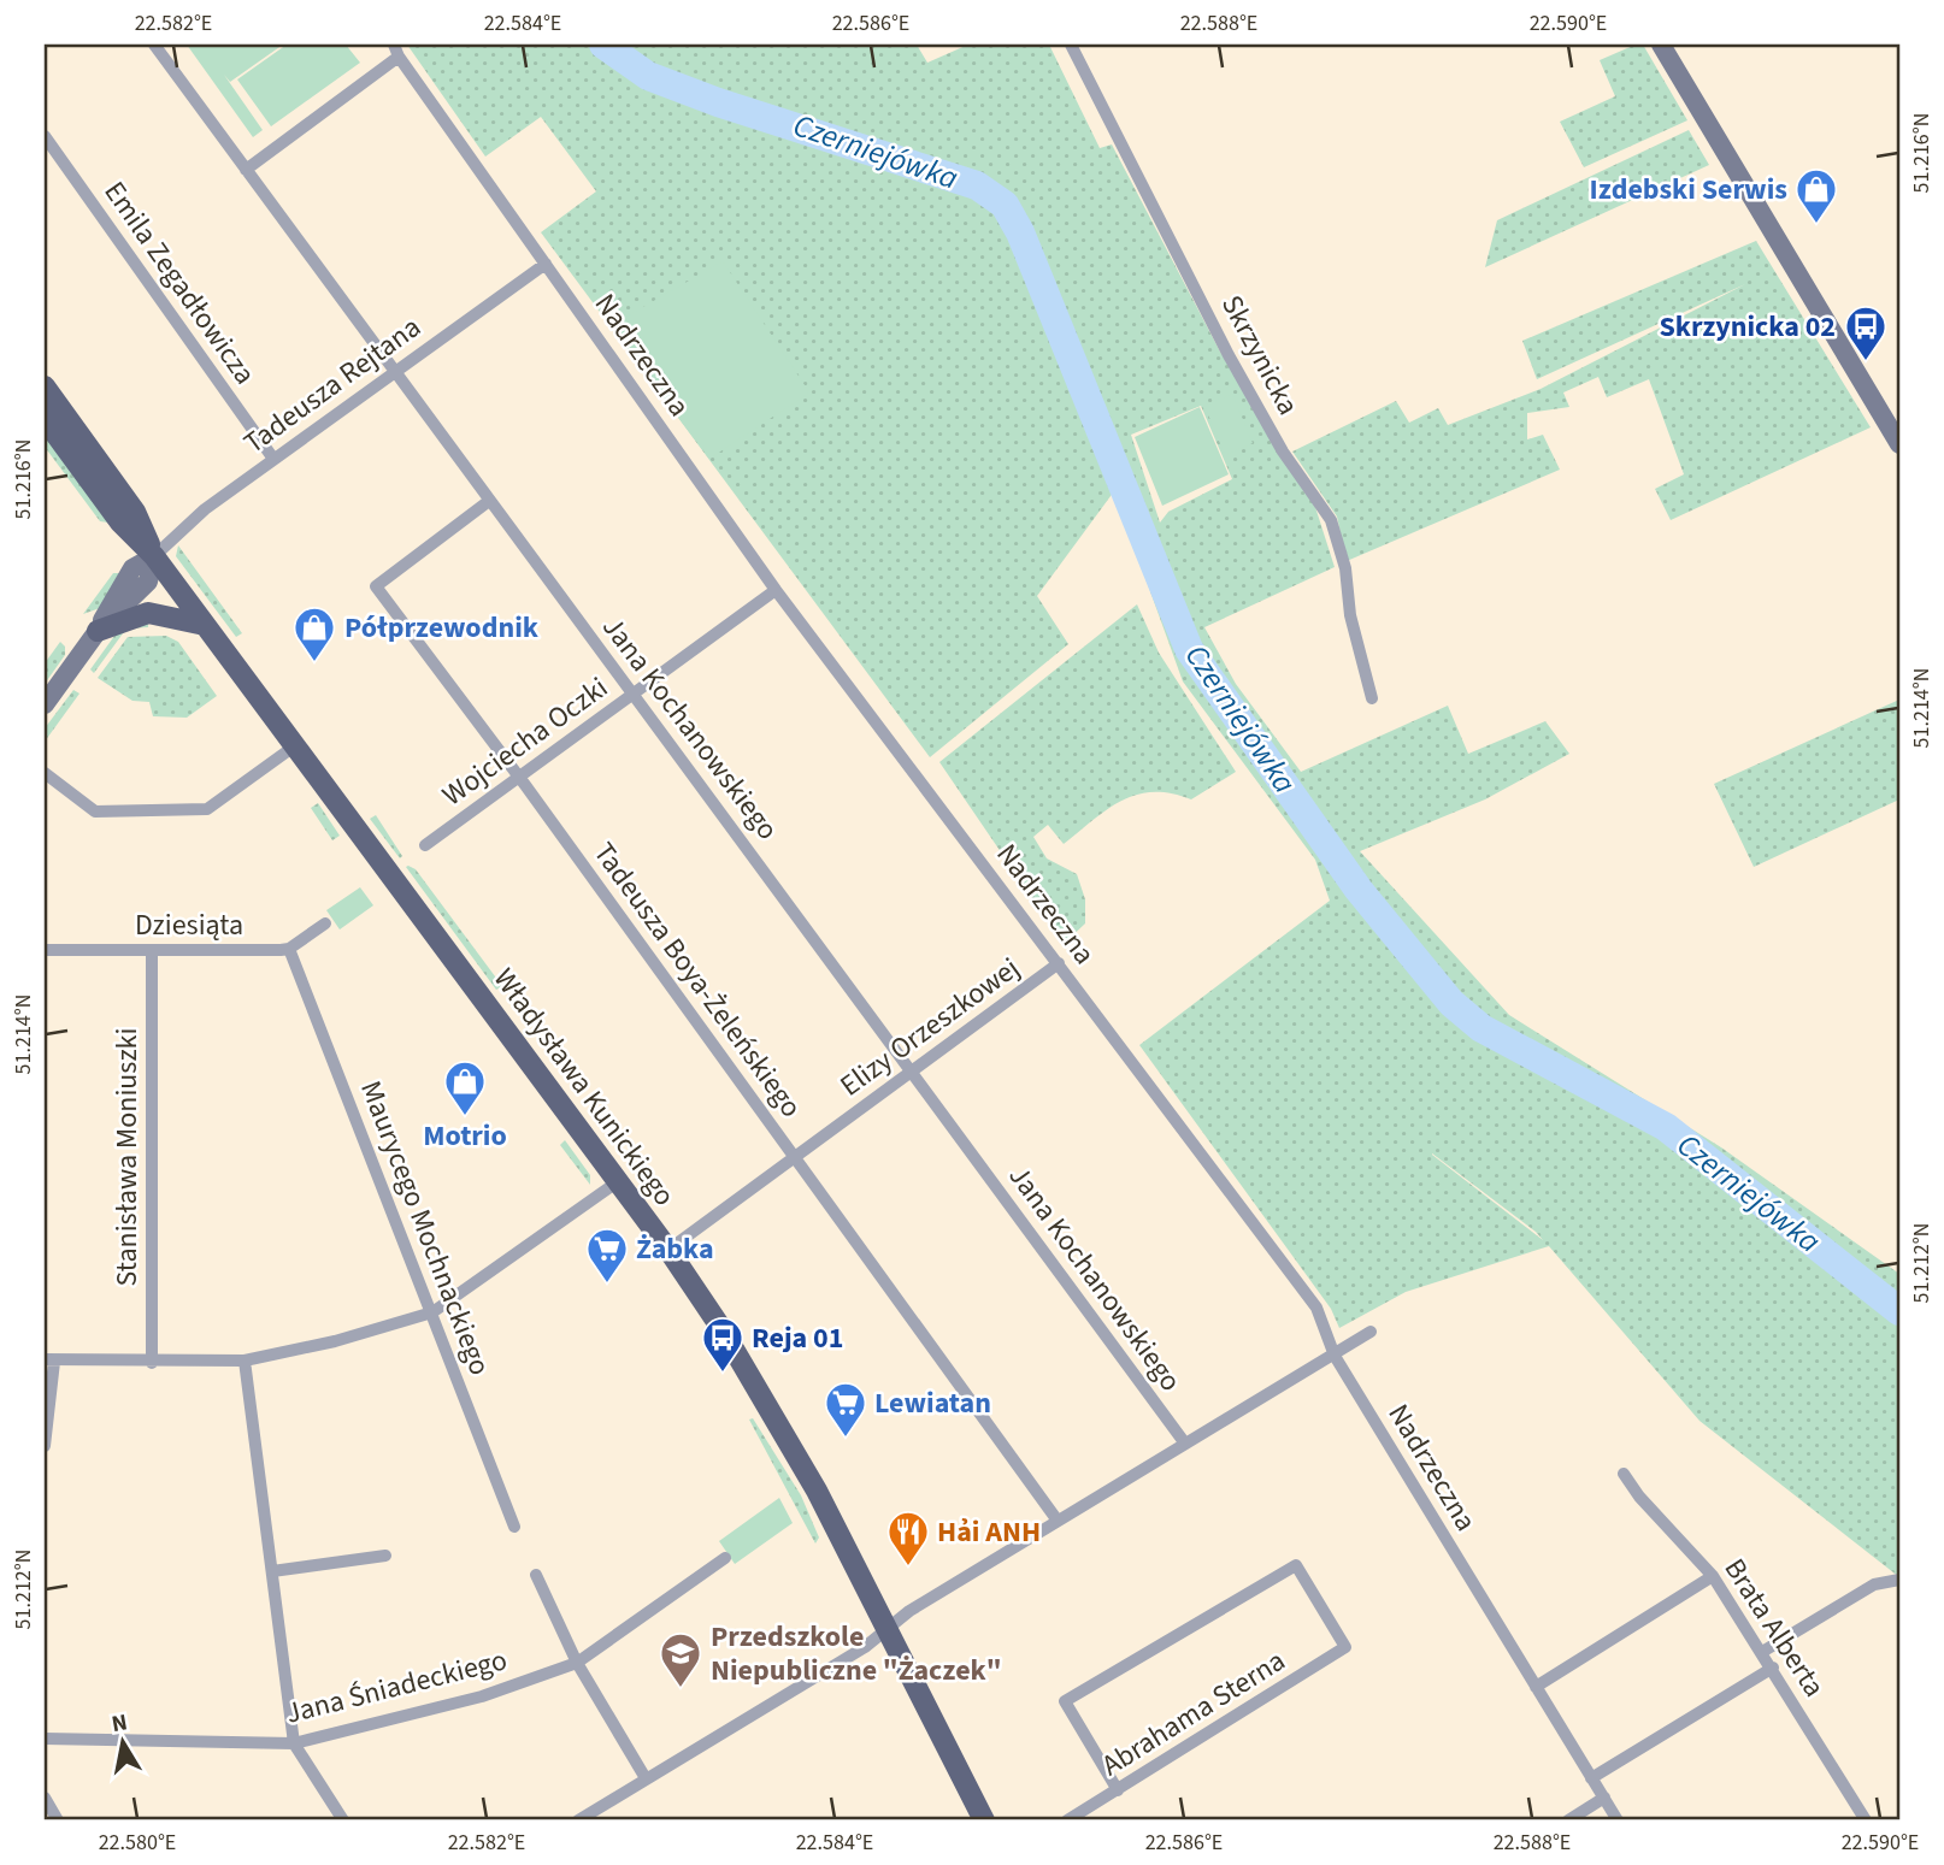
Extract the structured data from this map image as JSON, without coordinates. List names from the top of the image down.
{
  "streets": {
    "main road": ["Władysława Kunickiego"],
    "street": [
      "Emila Zegadłowicza",
      "Nadrzeczna",
      "Skrzynicka",
      "Tadeusza Rejtana",
      "Jana Kochanowskiego",
      "Wojciecha Oczki",
      "Dziesiąta",
      "Tadeusza Boya-Żeleńskiego",
      "Elizy Orzeszkowej",
      "Stanisława Moniuszki",
      "Maurycego Mochnackiego",
      "Brata Alberta",
      "Jana Śniadeckiego",
      "Abrahama Sterna"
    ]
  },
  "crossings": [
    ["Emila Zegadłowicza", "Tadeusza Rejtana"],
    ["Nadrzeczna", "Tadeusza Rejtana"],
    ["Nadrzeczna", "Wojciecha Oczki"],
    ["Nadrzeczna", "Elizy Orzeszkowej"],
    ["Tadeusza Rejtana", "Jana Kochanowskiego"],
    ["Tadeusza Rejtana", "Władysława Kunickiego"],
    ["Jana Kochanowskiego", "Wojciecha Oczki"],
    ["Jana Kochanowskiego", "Tadeusza Boya-Żeleńskiego"],
    ["Jana Kochanowskiego", "Elizy Orzeszkowej"],
    ["Wojciecha Oczki", "Tadeusza Boya-Żeleńskiego"],
    ["Dziesiąta", "Stanisława Moniuszki"],
    ["Dziesiąta", "Maurycego Mochnackiego"],
    ["Tadeusza Boya-Żeleńskiego", "Elizy Orzeszkowej"],
    ["Elizy Orzeszkowej", "Władysława Kunickiego"]
  ],
  "water": ["Czerniejówka"],
  "places": {
    "shop": ["Izdebski Serwis", "Półprzewodnik", "Motrio"],
    "bus stop": ["Skrzynicka 02", "Reja 01"],
    "supermarket": ["Żabka", "Lewiatan"],
    "restaurant": ["Hải ANH"],
    "school or university": ["Przedszkole Niepubliczne \"Żaczek\""]
  },
  "north": "top",
  "coordinates": [
    "22.582°E",
    "22.584°E",
    "22.586°E",
    "22.588°E",
    "22.590°E",
    "51.216°N",
    "51.214°N",
    "51.212°N",
    "22.580°E"
  ]
}
